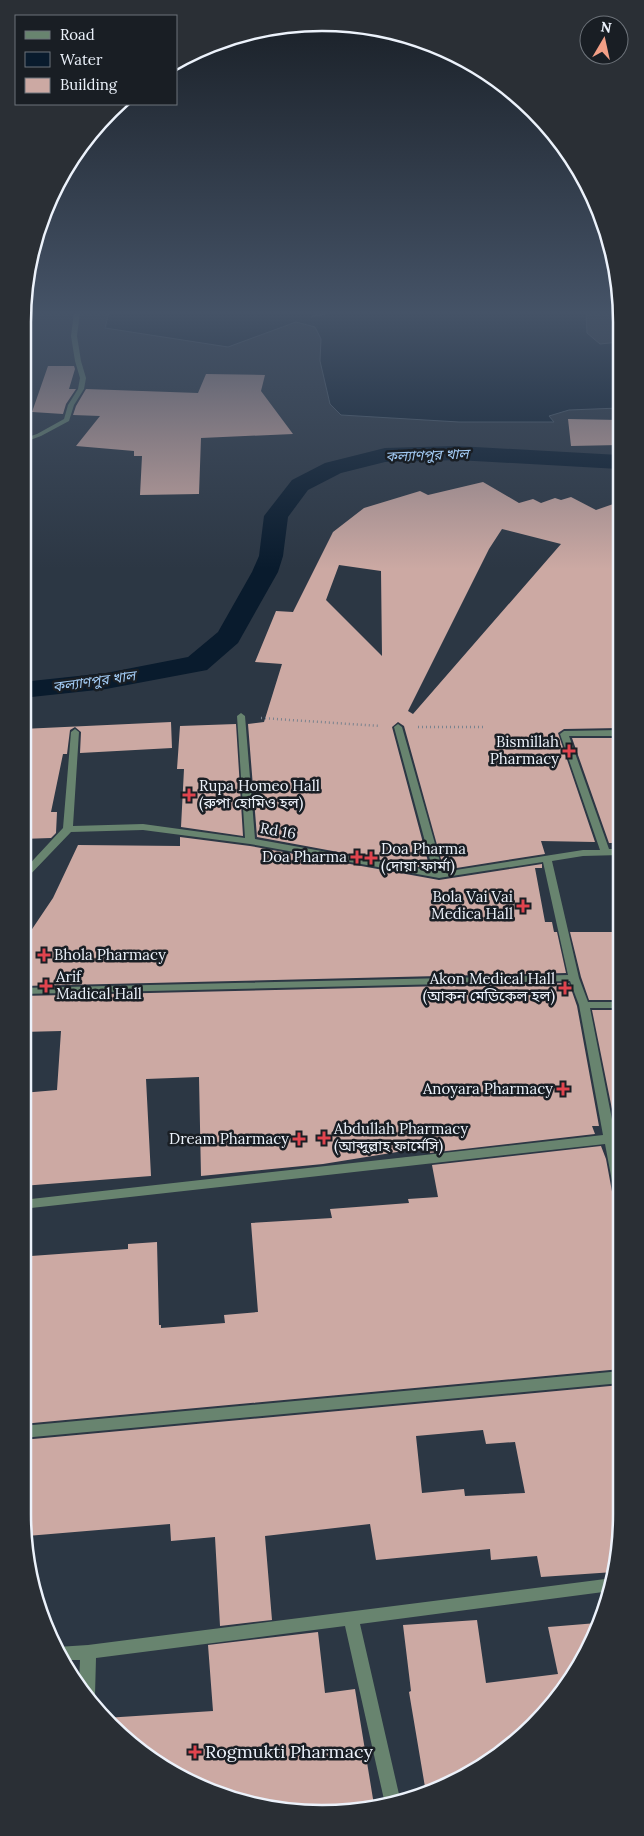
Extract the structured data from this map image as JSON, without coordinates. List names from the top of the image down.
{
  "streets": {
    "street": ["Rd 16"]
  },
  "water": ["কল্যাণপুর খাল"],
  "places": {
    "health": [
      "Bismillah Pharmacy",
      "Rupa Homeo Hall (রুপা হোমিও হল)",
      "Doa Pharma",
      "Doa Pharma (দোয়া ফার্মা)",
      "Bola Vai Vai Medica Hall",
      "Bhola Pharmacy",
      "Arif Madical Hall",
      "Akon Medical Hall (আকন মেডিকেল হল)",
      "Anoyara Pharmacy",
      "Abdullah Pharmacy (আব্দুল্লাহ ফার্মেসি)",
      "Dream Pharmacy",
      "Rogmukti Pharmacy"
    ]
  },
  "legend": ["Road", "Water", "Building"],
  "north": "top"
}
